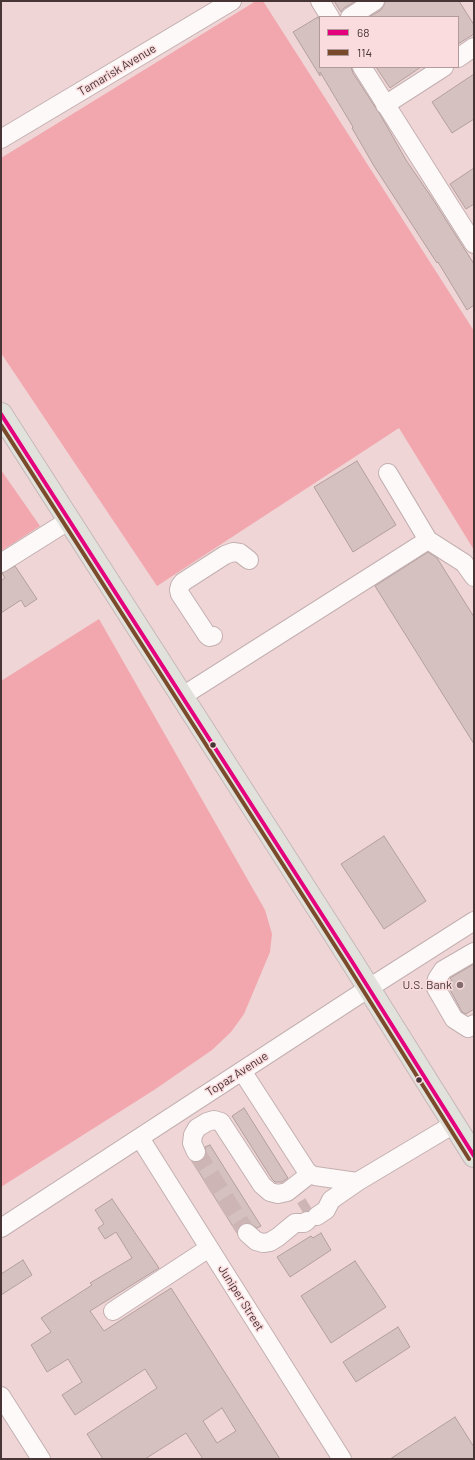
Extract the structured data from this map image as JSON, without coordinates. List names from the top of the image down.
{
  "streets": {
    "street": ["Tamarisk Avenue", "Topaz Avenue", "Juniper Street"]
  },
  "crossings": [
    ["Topaz Avenue", "Juniper Street"]
  ],
  "places": ["U.S. Bank"],
  "lines": ["transit line 68", "transit line 114"],
  "legend": ["68", "114"]
}
